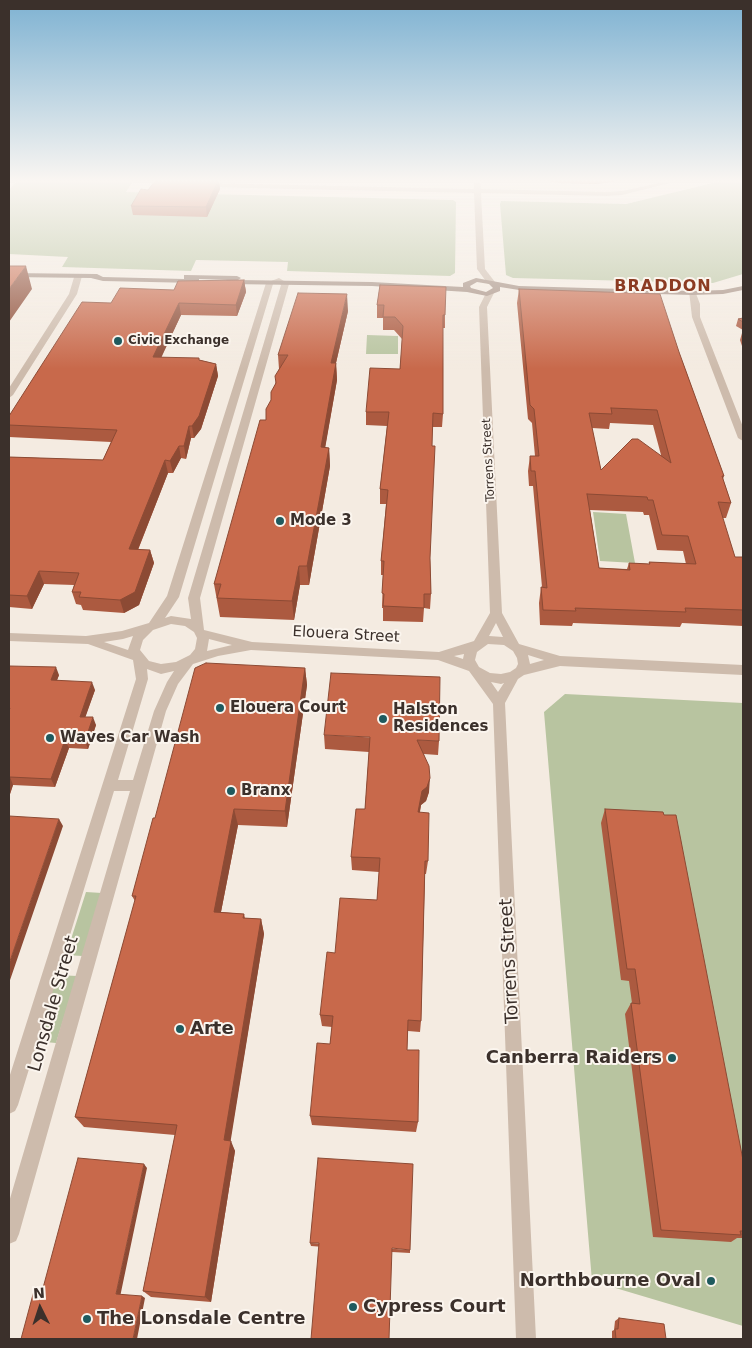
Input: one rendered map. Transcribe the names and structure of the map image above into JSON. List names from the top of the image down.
{
  "streets": {
    "street": ["Torrens Street", "Elouera Street", "Lonsdale Street"]
  },
  "crossings": [
    ["Torrens Street", "Elouera Street"],
    ["Elouera Street", "Lonsdale Street"]
  ],
  "districts": ["BRADDON"],
  "places": [
    "Civic Exchange",
    "Mode 3",
    "Elouera Court",
    "Halston Residences",
    "Waves Car Wash",
    "Branx",
    "Arte",
    "Canberra Raiders",
    "Northbourne Oval",
    "Cypress Court",
    "The Lonsdale Centre"
  ],
  "north": "top"
}
